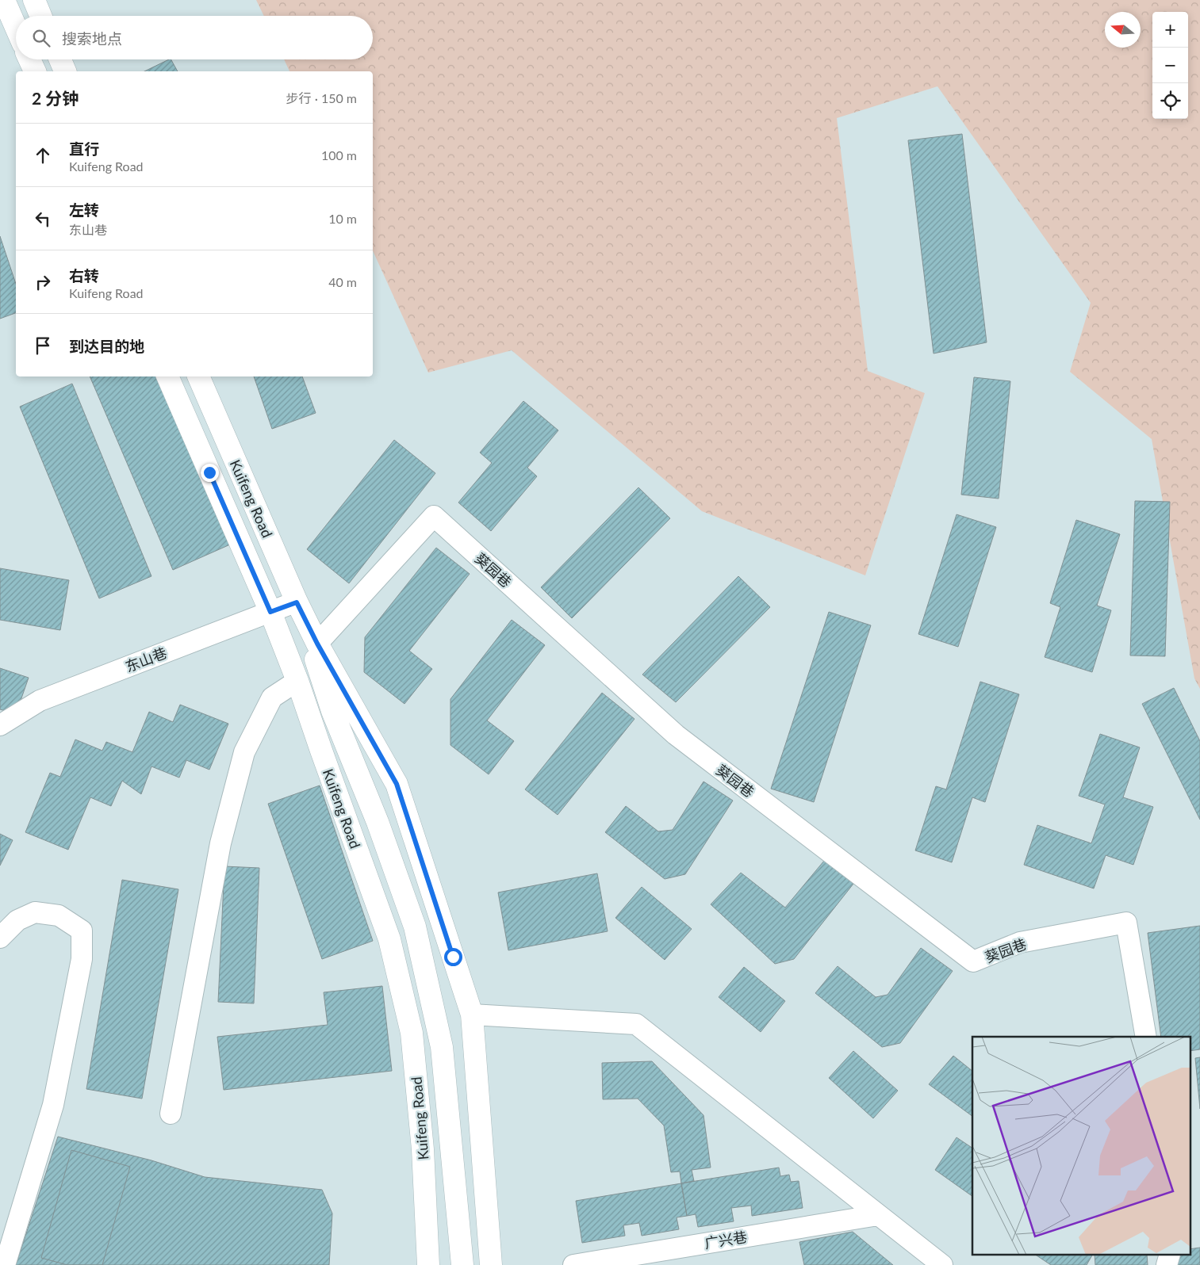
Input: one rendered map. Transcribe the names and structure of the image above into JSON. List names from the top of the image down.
{
  "streets": {
    "main road": ["Kuifeng Road"],
    "street": ["葵园巷", "东山巷", "广兴巷"]
  },
  "crossings": [
    ["Kuifeng Road", "葵园巷"],
    ["Kuifeng Road", "东山巷"]
  ],
  "north": "left",
  "page": {
    "map_buttons": ["+", "−"],
    "search": "搜索地点",
    "heading": ["2 分钟", "步行 · 150 m"],
    "list": [
      ["直行", "Kuifeng Road", "100 m"],
      ["左转", "东山巷", "10 m"],
      ["右转", "Kuifeng Road", "40 m"],
      "到达目的地"
    ]
  }
}
